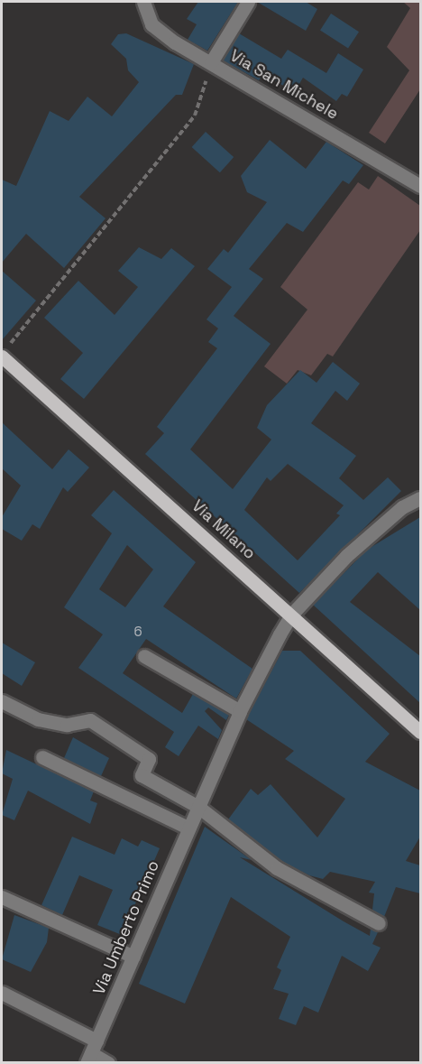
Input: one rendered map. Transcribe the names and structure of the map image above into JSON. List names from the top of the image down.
{
  "streets": {
    "main road": ["Via Milano"],
    "street": ["Via San Michele", "Via Umberto Primo"]
  },
  "crossings": [
    ["Via Milano", "Via Umberto Primo"]
  ],
  "house_numbers": ["6"]
}
